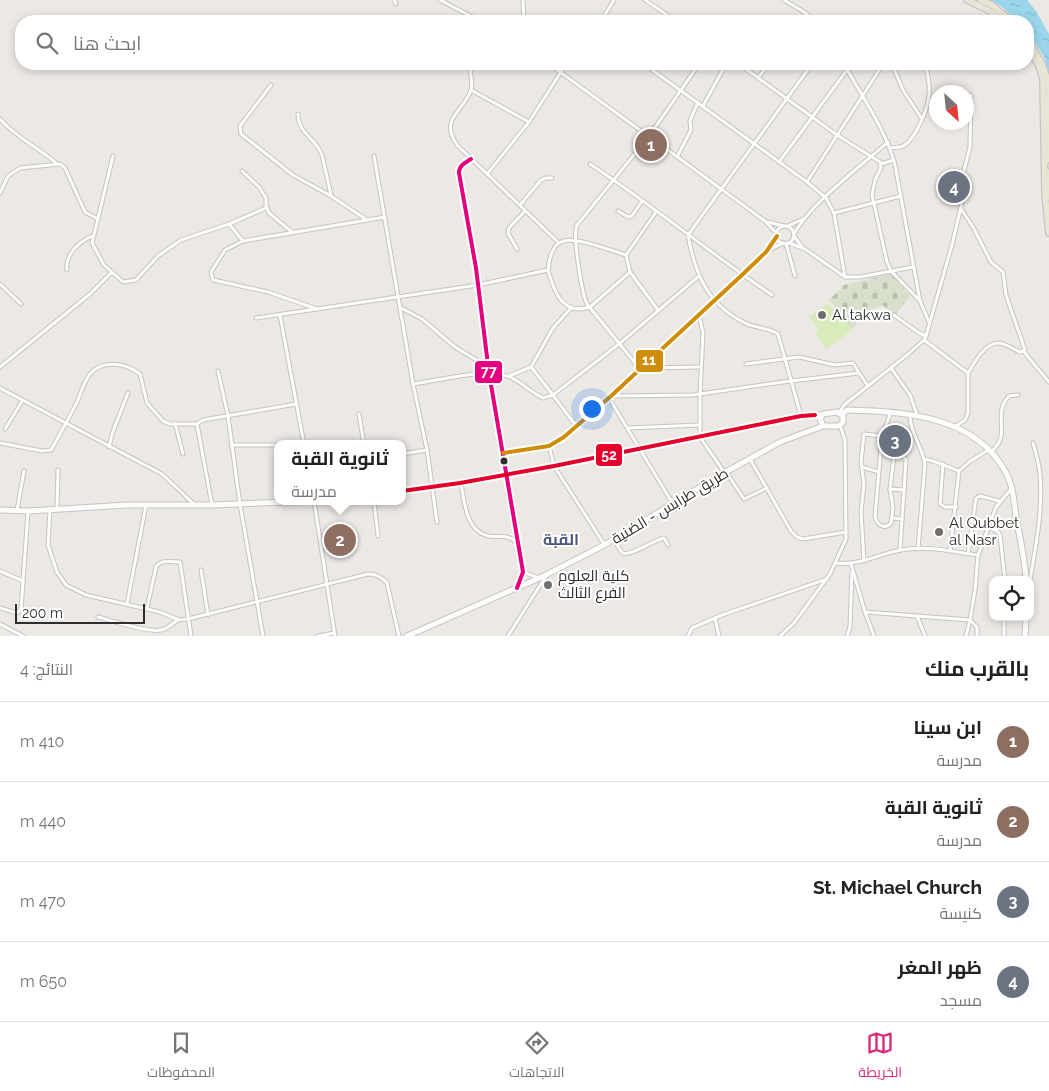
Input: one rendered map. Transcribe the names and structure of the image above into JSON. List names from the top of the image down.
{
  "streets": {
    "main road": ["طريق طرابس - الضنية"]
  },
  "districts": ["القبة"],
  "places": ["Al takwa", "Al Qubbet al Nasr", "كلية العلوم الفرع الثالث"],
  "lines": ["transit line 77", "transit line 11", "transit line 52"],
  "scale_bar": "200 m",
  "north": "bottom right",
  "page": {
    "search": "ابحث هنا",
    "pins": [
      "1",
      "4",
      "3",
      "2"
    ],
    "popup": ["ثانوية القبة", "مدرسة"],
    "scale": "200 m",
    "heading": ["بالقرب منك", "النتائج: 4"],
    "list": [
      {
        "mark": "1",
        "name": "ابن سينا",
        "note": "مدرسة",
        "value": "410 m"
      },
      {
        "mark": "2",
        "name": "ثانوية القبة",
        "note": "مدرسة",
        "value": "440 m"
      },
      {
        "mark": "3",
        "name": "St. Michael Church",
        "note": "كنيسة",
        "value": "470 m"
      },
      {
        "mark": "4",
        "name": "ظهر المغر",
        "note": "مسجد",
        "value": "650 m"
      }
    ],
    "nav": ["الخريطة", "الاتجاهات", "المحفوظات"]
  }
}
